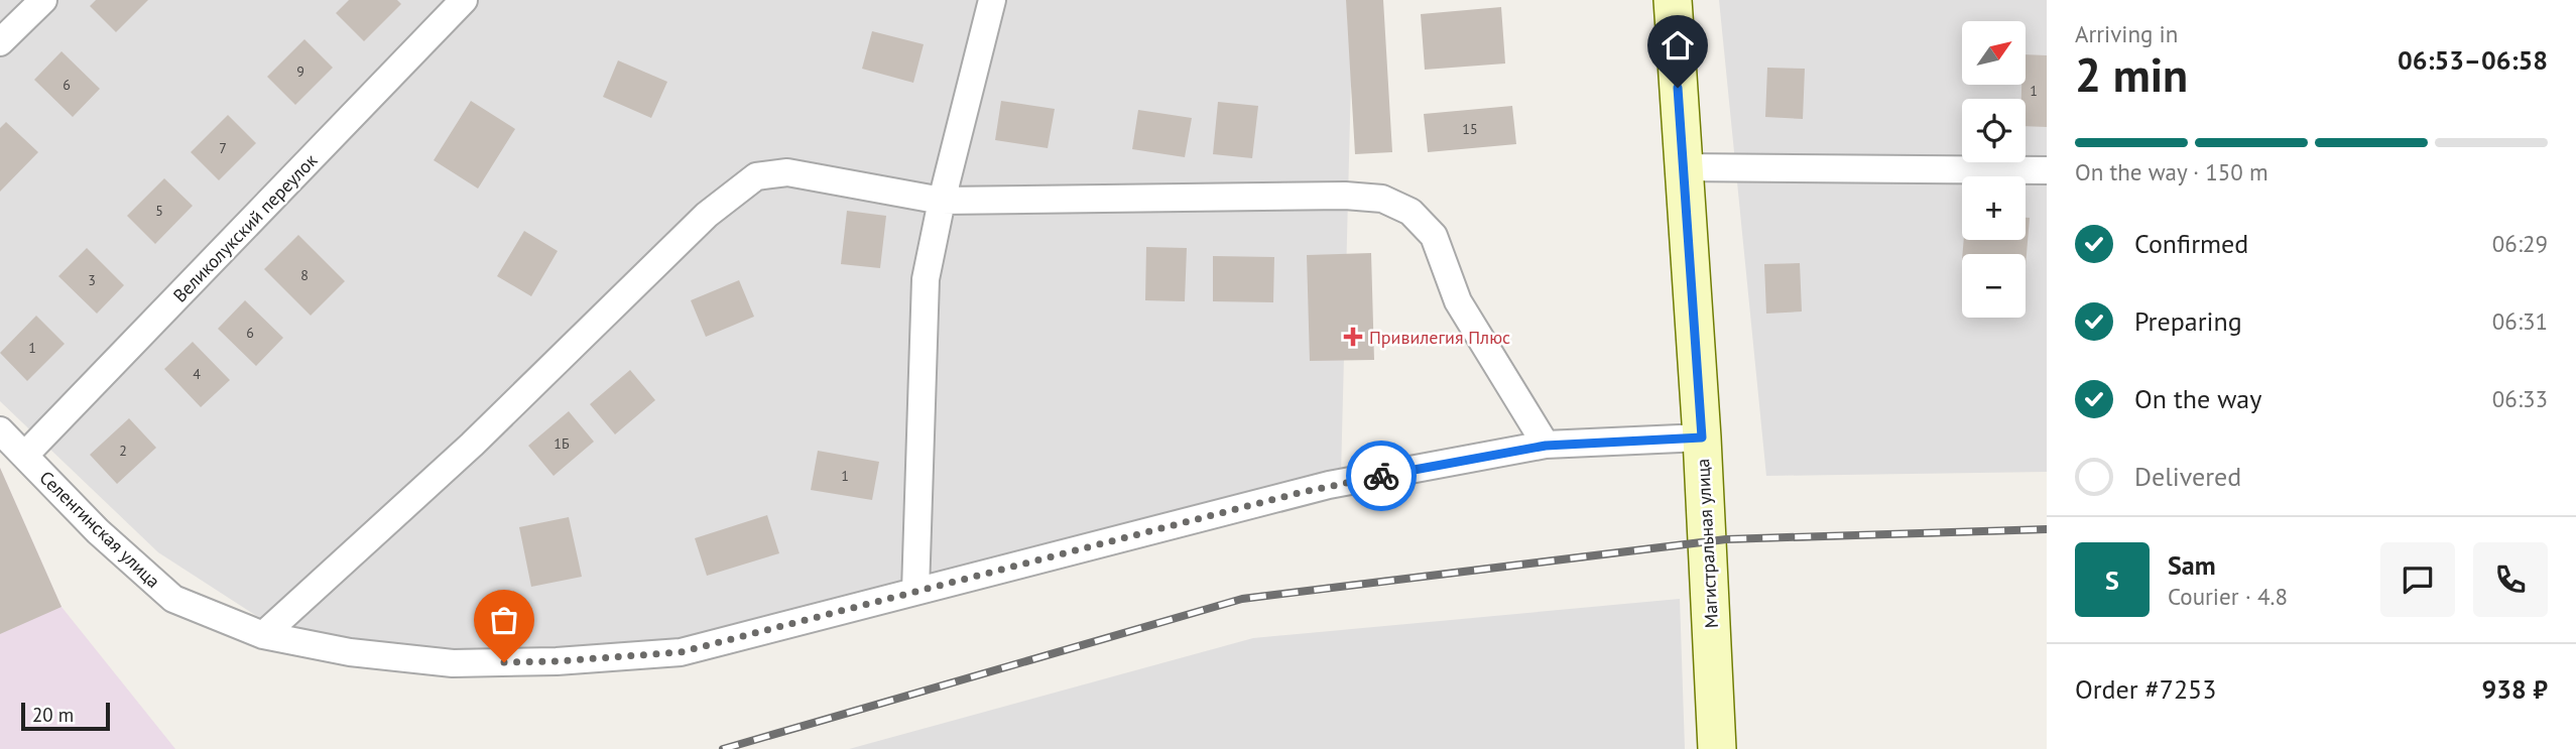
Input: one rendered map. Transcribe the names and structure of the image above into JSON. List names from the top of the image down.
{
  "streets": {
    "main road": ["Магистральная улица"],
    "street": ["Великолукский переулок", "Селенгинская улица"]
  },
  "crossings": [
    ["Великолукский переулок", "Селенгинская улица"],
    ["Селенгинская улица", "Магистральная улица"]
  ],
  "places": {
    "health": ["Привилегия Плюс"]
  },
  "house_numbers": [
    "9",
    "6",
    "1",
    "15",
    "7",
    "5",
    "8",
    "3",
    "6",
    "1",
    "4",
    "1Б",
    "2",
    "1"
  ],
  "scale_bar": "20 m",
  "north": "top right",
  "page": {
    "heading": ["2 min", "Arriving in", "06:53–06:58"],
    "panel": [
      "Sam",
      "Courier · 4.8",
      "Order #7253",
      "938 ₽"
    ],
    "map_buttons": ["+", "−"],
    "bar": "On the way · 150 m",
    "list": [
      ["Confirmed", "06:29"],
      ["Preparing", "06:31"],
      ["On the way", "06:33"],
      "Delivered"
    ],
    "round": "S",
    "scale": "20 m"
  }
}
